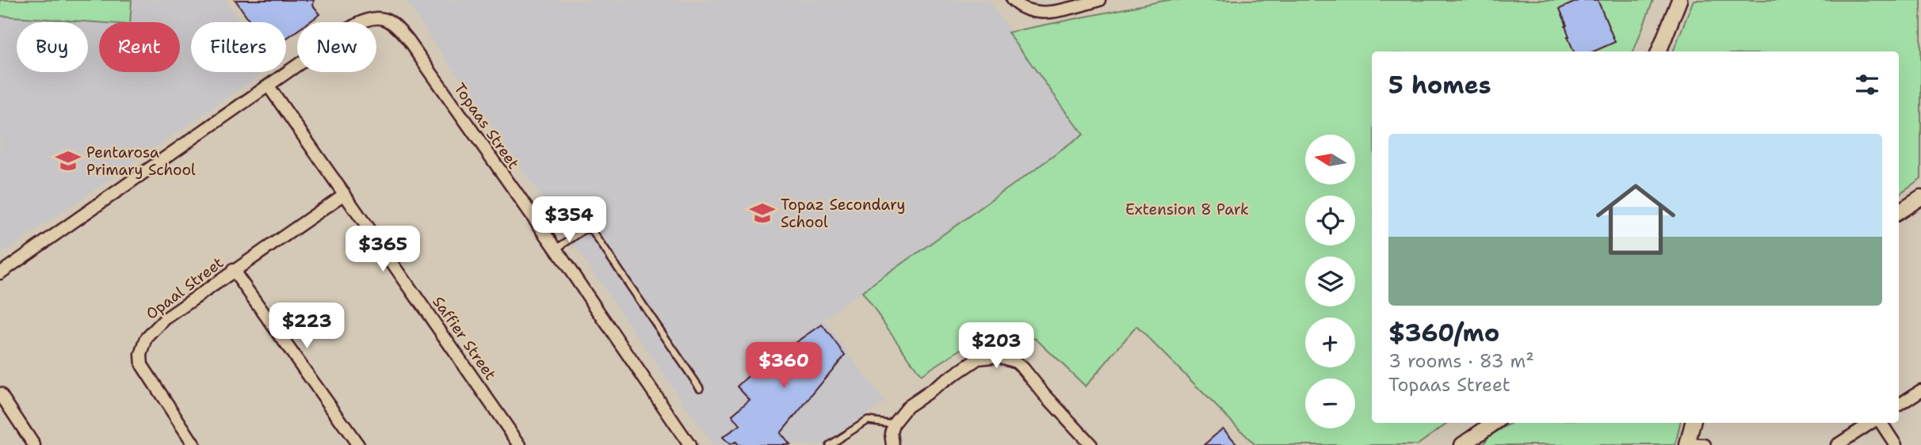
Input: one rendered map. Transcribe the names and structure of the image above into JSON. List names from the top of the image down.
{
  "streets": {
    "street": ["Topaas Street", "Opaal Street", "Saffier Street"]
  },
  "crossings": [
    ["Topaas Street", "Saffier Street"],
    ["Opaal Street", "Saffier Street"]
  ],
  "parks": ["Extension 8 Park"],
  "places": {
    "school or university": ["Pentarosa Primary School", "Topaz Secondary School"]
  },
  "north": "left",
  "page": {
    "chip": [
      "Buy",
      "Rent",
      "Filters",
      "New"
    ],
    "heading": "5 homes",
    "list": [
      {
        "name": "$360/mo",
        "note": "3 rooms · 83 m² · Topaas Street"
      }
    ],
    "map_buttons": ["+", "−"],
    "price": [
      "$354",
      "$365",
      "$223",
      "$203",
      "$360"
    ]
  }
}
